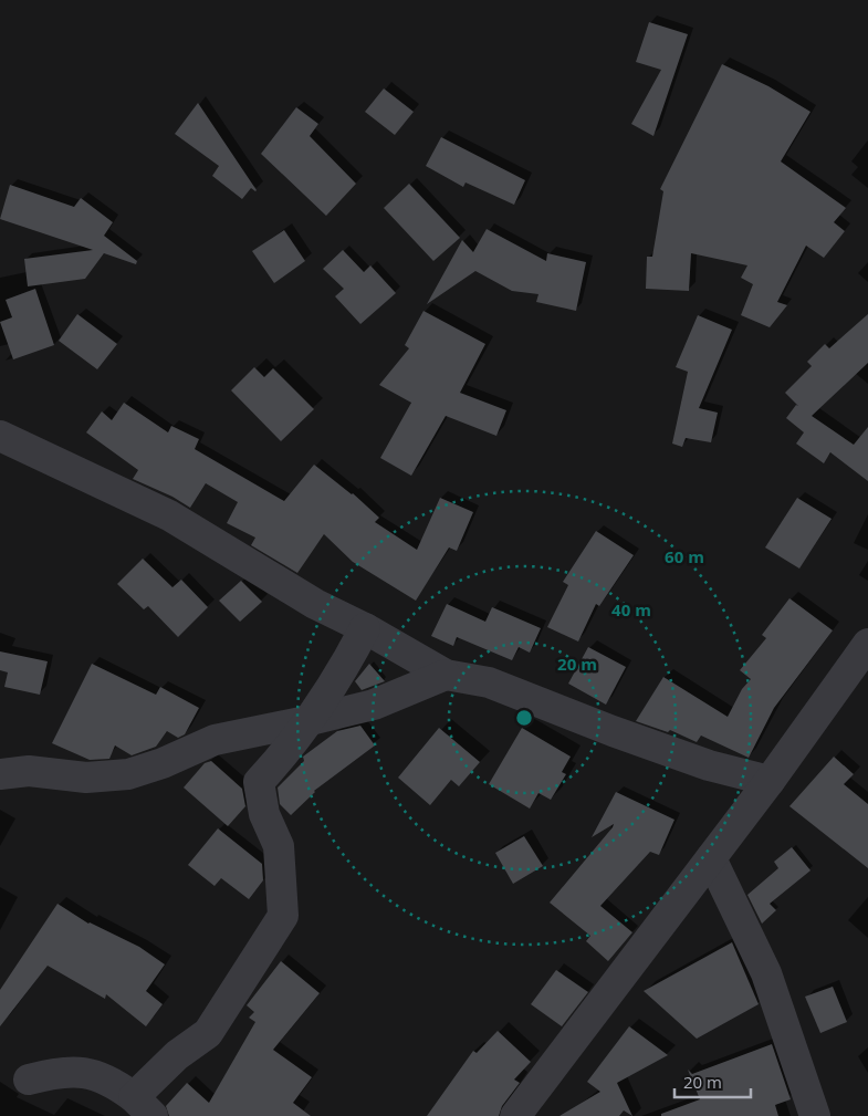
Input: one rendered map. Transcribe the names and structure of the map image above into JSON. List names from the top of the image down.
{
  "scale_bar": "20 m",
  "rings": ["60 m", "40 m", "20 m"]
}
